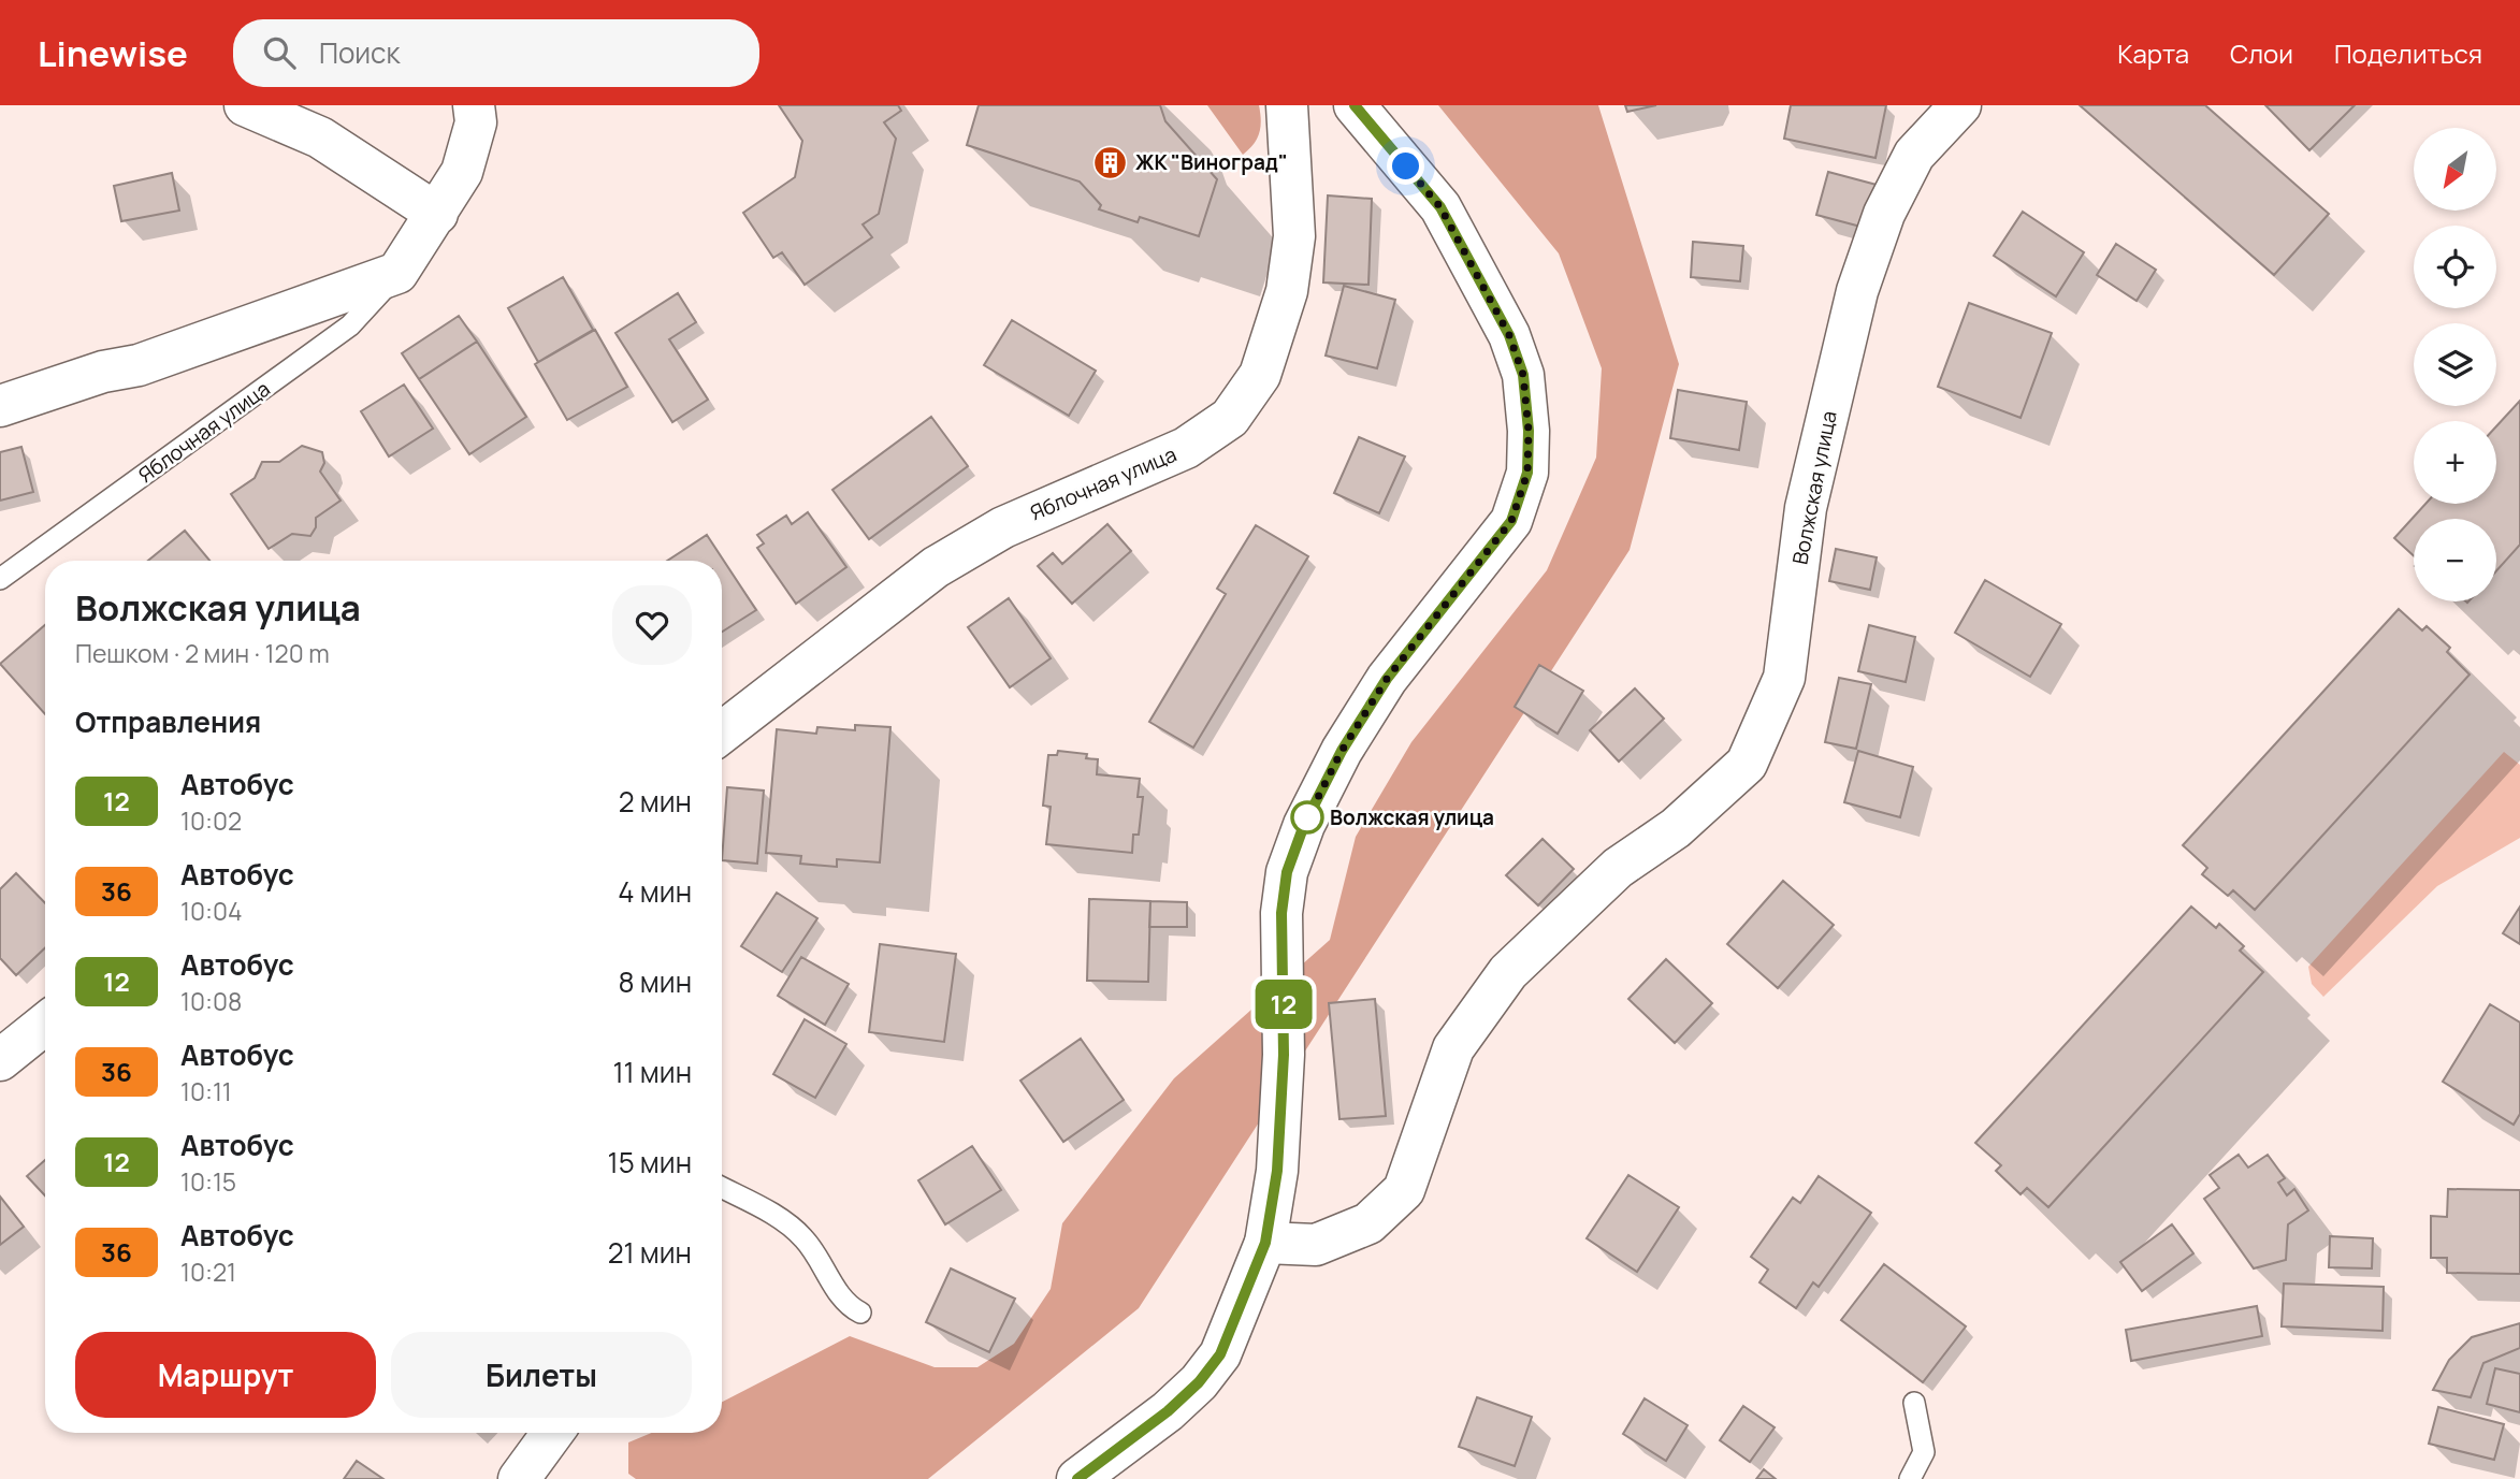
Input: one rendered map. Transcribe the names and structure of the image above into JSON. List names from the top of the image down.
{
  "streets": {
    "street": ["Яблочная улица", "Волжская улица"]
  },
  "places": {
    "building": ["ЖК \"Виноград\""],
    "other": ["Волжская улица"]
  },
  "lines": ["bus line 12"],
  "north": "bottom left",
  "page": {
    "header": "Linewise",
    "search": "Поиск",
    "nav": ["Карта", "Слои", "Поделиться"],
    "on_map": "12",
    "map_buttons": ["+", "−"],
    "heading": [
      ["Волжская улица", "Пешком · 2 мин · 120 m"],
      "Отправления"
    ],
    "list": [
      {
        "mark": "12",
        "name": "Автобус",
        "note": "10:02",
        "value": "2 мин"
      },
      {
        "mark": "36",
        "name": "Автобус",
        "note": "10:04",
        "value": "4 мин"
      },
      {
        "mark": "12",
        "name": "Автобус",
        "note": "10:08",
        "value": "8 мин"
      },
      {
        "mark": "36",
        "name": "Автобус",
        "note": "10:11",
        "value": "11 мин"
      },
      {
        "mark": "12",
        "name": "Автобус",
        "note": "10:15",
        "value": "15 мин"
      },
      {
        "mark": "36",
        "name": "Автобус",
        "note": "10:21",
        "value": "21 мин"
      }
    ],
    "buttons": ["Маршрут", "Билеты"]
  }
}
